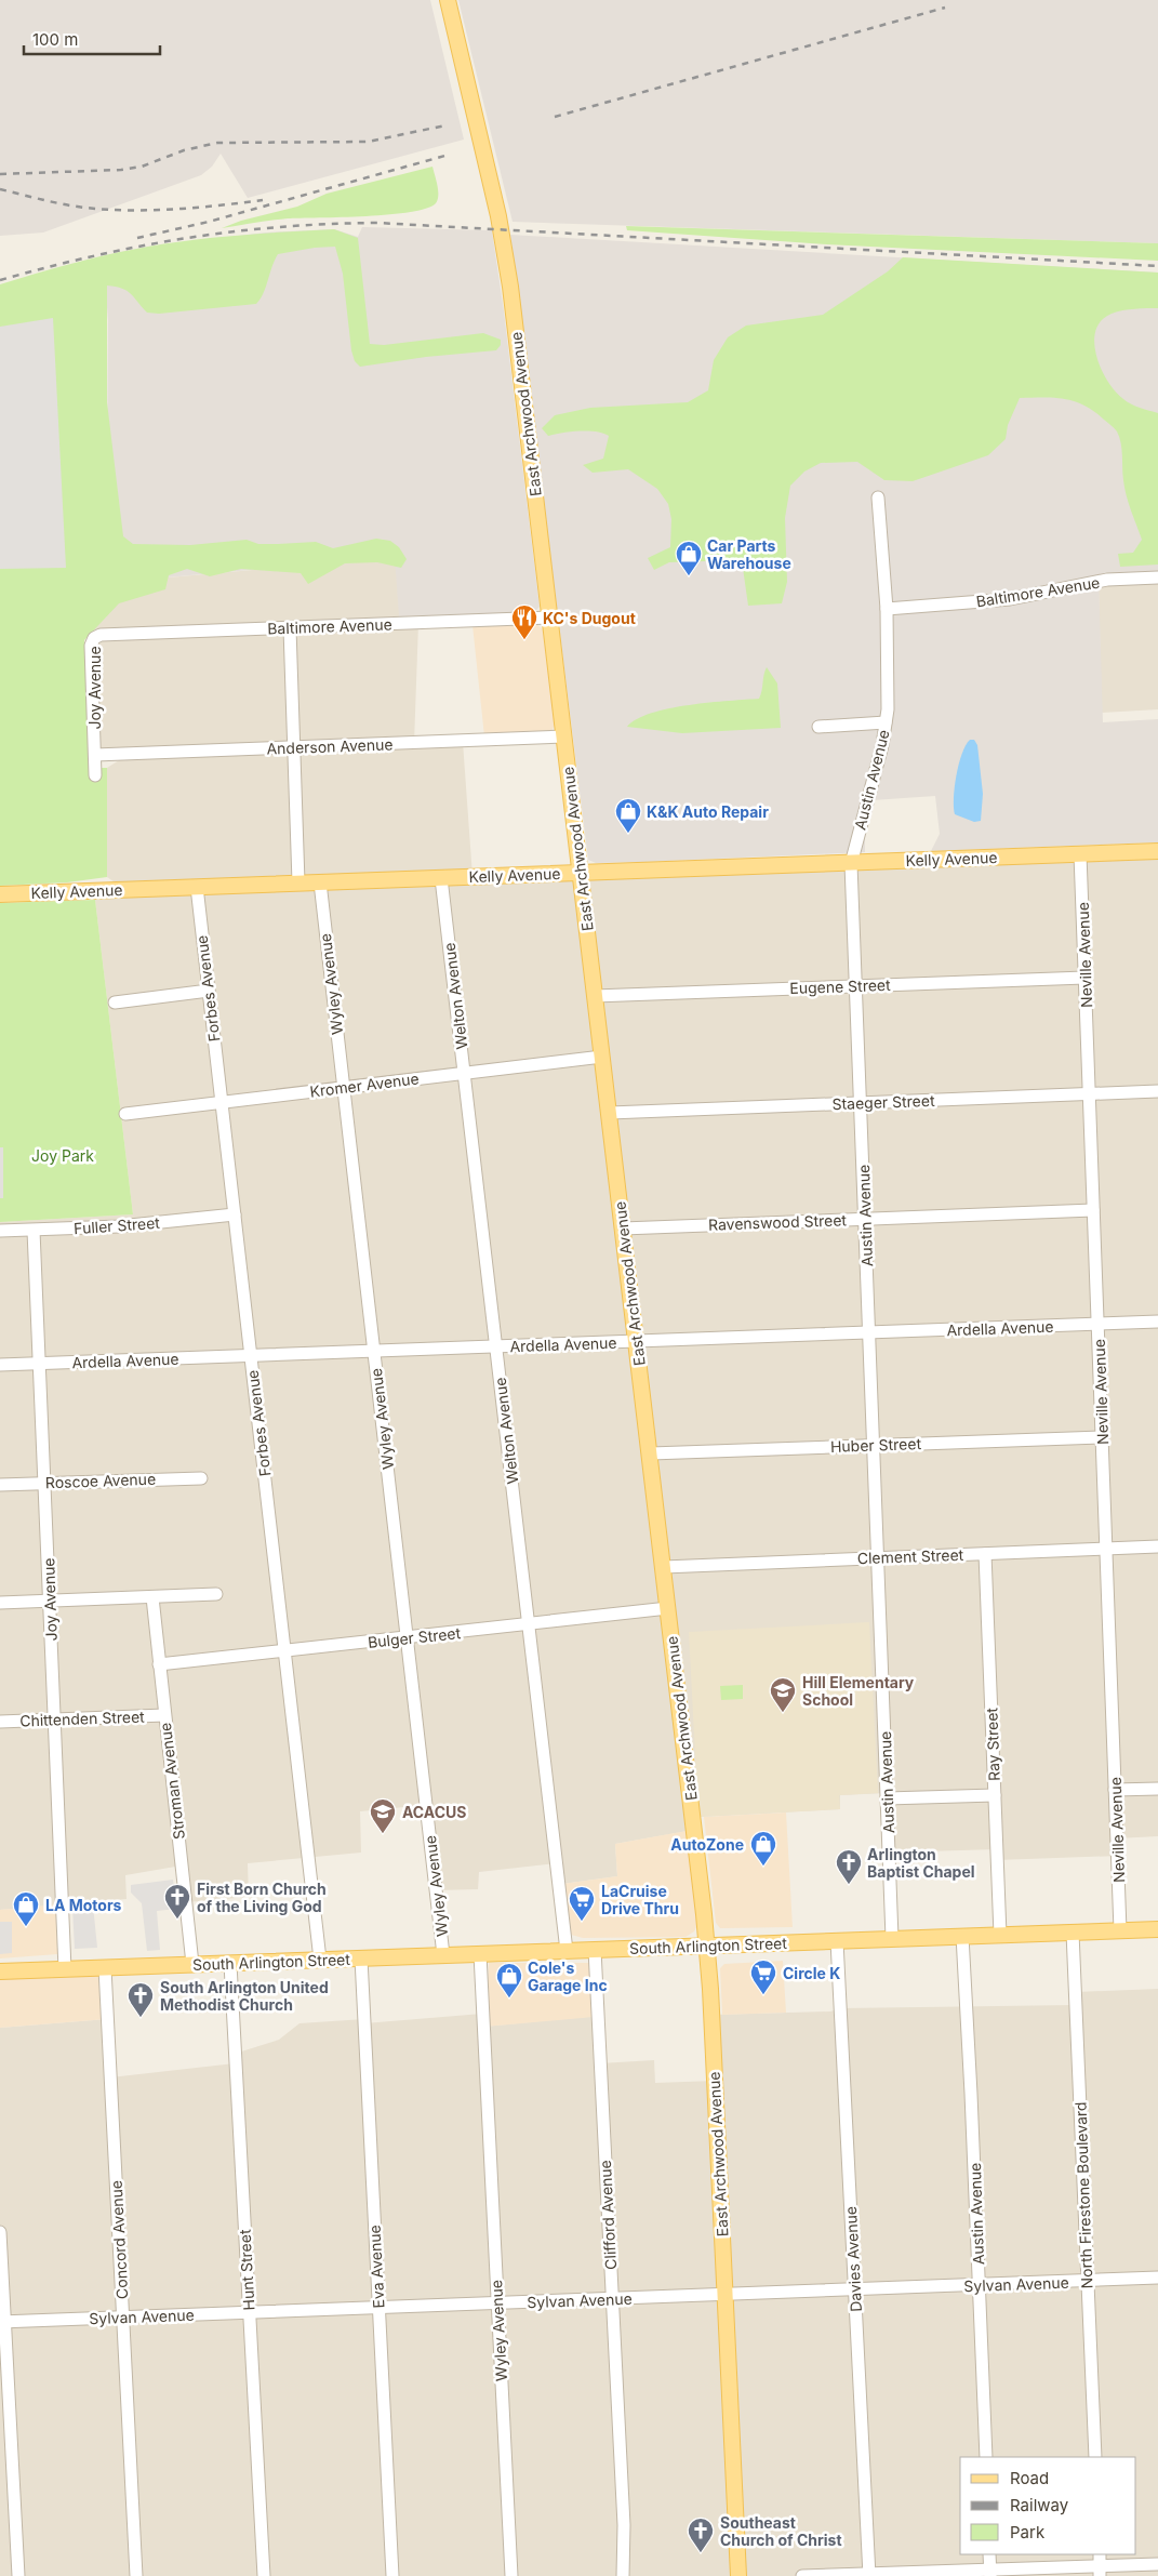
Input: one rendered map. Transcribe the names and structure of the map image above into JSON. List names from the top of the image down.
{
  "streets": {
    "main road": ["East Archwood Avenue", "Kelly Avenue", "South Arlington Street"],
    "street": [
      "Baltimore Avenue",
      "Joy Avenue",
      "Anderson Avenue",
      "Austin Avenue",
      "Neville Avenue",
      "Wyley Avenue",
      "Eugene Street",
      "Forbes Avenue",
      "Welton Avenue",
      "Kromer Avenue",
      "Staeger Street",
      "Ravenswood Street",
      "Fuller Street",
      "Ardella Avenue",
      "Huber Street",
      "Roscoe Avenue",
      "Clement Street",
      "Bulger Street",
      "Chittenden Street",
      "Ray Street",
      "Stroman Avenue",
      "North Firestone Boulevard",
      "Clifford Avenue",
      "Concord Avenue",
      "Davies Avenue",
      "Eva Avenue",
      "Hunt Street",
      "Sylvan Avenue"
    ]
  },
  "crossings": [
    ["East Archwood Avenue", "Baltimore Avenue"],
    ["East Archwood Avenue", "Anderson Avenue"],
    ["East Archwood Avenue", "Kelly Avenue"],
    ["East Archwood Avenue", "Eugene Street"],
    ["East Archwood Avenue", "Kromer Avenue"],
    ["East Archwood Avenue", "Staeger Street"],
    ["East Archwood Avenue", "Ravenswood Street"],
    ["East Archwood Avenue", "Ardella Avenue"],
    ["East Archwood Avenue", "Huber Street"],
    ["East Archwood Avenue", "Clement Street"],
    ["East Archwood Avenue", "Bulger Street"],
    ["East Archwood Avenue", "South Arlington Street"],
    ["East Archwood Avenue", "Sylvan Avenue"],
    ["Baltimore Avenue", "Joy Avenue"],
    ["Baltimore Avenue", "Austin Avenue"],
    ["Joy Avenue", "Anderson Avenue"],
    ["Joy Avenue", "Fuller Street"],
    ["Joy Avenue", "Ardella Avenue"],
    ["Joy Avenue", "Roscoe Avenue"],
    ["Joy Avenue", "Chittenden Street"],
    ["Joy Avenue", "South Arlington Street"],
    ["Austin Avenue", "Kelly Avenue"],
    ["Austin Avenue", "Eugene Street"],
    ["Austin Avenue", "Staeger Street"],
    ["Austin Avenue", "Ravenswood Street"],
    ["Austin Avenue", "Ardella Avenue"],
    ["Austin Avenue", "Huber Street"],
    ["Austin Avenue", "Clement Street"],
    ["Austin Avenue", "South Arlington Street"],
    ["Austin Avenue", "Sylvan Avenue"],
    ["Kelly Avenue", "Neville Avenue"],
    ["Kelly Avenue", "Wyley Avenue"],
    ["Kelly Avenue", "Forbes Avenue"],
    ["Kelly Avenue", "Welton Avenue"],
    ["Neville Avenue", "Eugene Street"],
    ["Neville Avenue", "Staeger Street"],
    ["Neville Avenue", "Ravenswood Street"],
    ["Neville Avenue", "Ardella Avenue"],
    ["Neville Avenue", "Huber Street"],
    ["Neville Avenue", "Clement Street"],
    ["Neville Avenue", "South Arlington Street"],
    ["Wyley Avenue", "Kromer Avenue"],
    ["Wyley Avenue", "Ardella Avenue"],
    ["Wyley Avenue", "Bulger Street"],
    ["Wyley Avenue", "South Arlington Street"],
    ["Wyley Avenue", "Sylvan Avenue"],
    ["Forbes Avenue", "Kromer Avenue"],
    ["Forbes Avenue", "Fuller Street"],
    ["Forbes Avenue", "Ardella Avenue"],
    ["Forbes Avenue", "Bulger Street"],
    ["Forbes Avenue", "South Arlington Street"],
    ["Welton Avenue", "Kromer Avenue"],
    ["Welton Avenue", "Ardella Avenue"],
    ["Welton Avenue", "Bulger Street"],
    ["Welton Avenue", "South Arlington Street"],
    ["Clement Street", "Ray Street"],
    ["Bulger Street", "Stroman Avenue"],
    ["Chittenden Street", "Stroman Avenue"],
    ["Ray Street", "South Arlington Street"],
    ["Stroman Avenue", "South Arlington Street"],
    ["South Arlington Street", "North Firestone Boulevard"],
    ["South Arlington Street", "Clifford Avenue"],
    ["South Arlington Street", "Concord Avenue"],
    ["South Arlington Street", "Davies Avenue"],
    ["South Arlington Street", "Eva Avenue"],
    ["South Arlington Street", "Hunt Street"],
    ["North Firestone Boulevard", "Sylvan Avenue"],
    ["Clifford Avenue", "Sylvan Avenue"],
    ["Concord Avenue", "Sylvan Avenue"],
    ["Davies Avenue", "Sylvan Avenue"],
    ["Eva Avenue", "Sylvan Avenue"],
    ["Hunt Street", "Sylvan Avenue"]
  ],
  "parks": ["Joy Park"],
  "places": {
    "shop": [
      "Car Parts Warehouse",
      "K&K Auto Repair",
      "AutoZone",
      "LA Motors",
      "Cole's Garage Inc"
    ],
    "restaurant": ["KC's Dugout"],
    "school or university": ["Hill Elementary School", "ACACUS"],
    "church": [
      "Arlington Baptist Chapel",
      "First Born Church of the Living God",
      "South Arlington United Methodist Church",
      "Southeast Church of Christ"
    ],
    "supermarket": ["LaCruise Drive Thru", "Circle K"]
  },
  "legend": ["Road", "Railway", "Park"],
  "scale_bar": "100 m"
}
